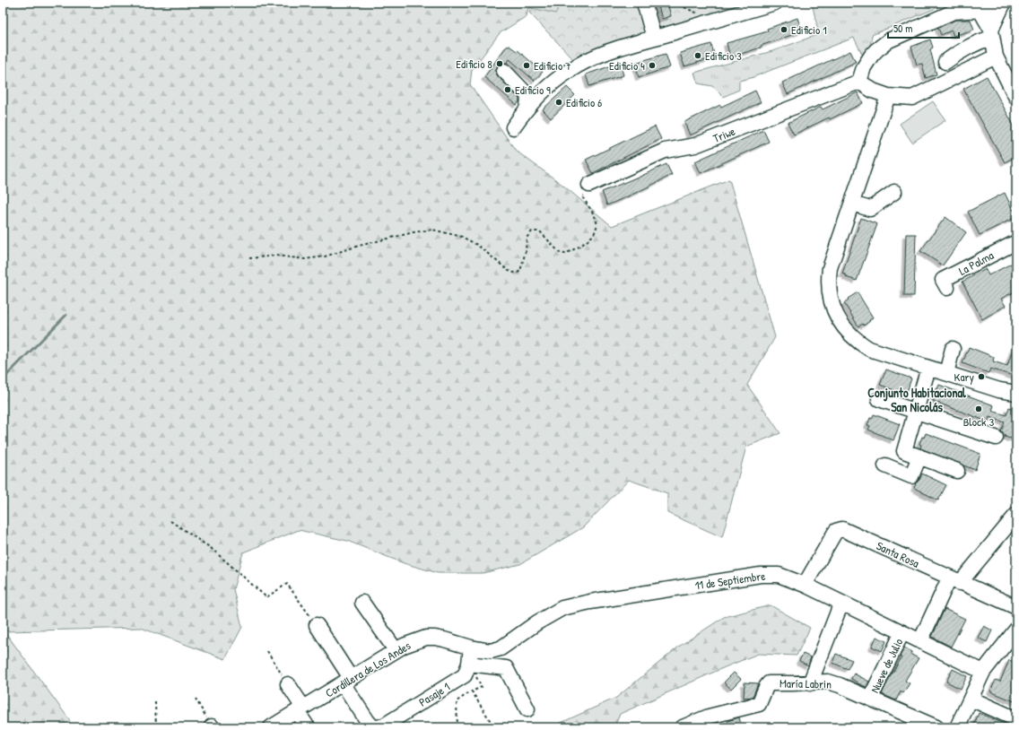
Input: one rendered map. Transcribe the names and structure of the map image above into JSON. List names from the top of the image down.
{
  "streets": {
    "street": [
      "Triwe",
      "La Palma",
      "Santa Rosa",
      "11 de Septiembre",
      "Nueve de Julio",
      "Cordillera de Los Andes",
      "María Labrin",
      "Pasaje 1"
    ]
  },
  "crossings": [
    ["Santa Rosa", "11 de Septiembre"],
    ["Santa Rosa", "Nueve de Julio"],
    ["11 de Septiembre", "Nueve de Julio"],
    ["11 de Septiembre", "Cordillera de Los Andes"],
    ["11 de Septiembre", "Pasaje 1"],
    ["Nueve de Julio", "María Labrin"],
    ["Cordillera de Los Andes", "Pasaje 1"]
  ],
  "districts": ["Conjunto Habitacional San Nicolás"],
  "places": [
    "Edificio 1",
    "Edificio 3",
    "Edificio 8",
    "Edificio 7",
    "Edificio 4",
    "Edificio 9",
    "Edificio 6",
    "Kary",
    "Block 3"
  ],
  "scale_bar": "50 m"
}
